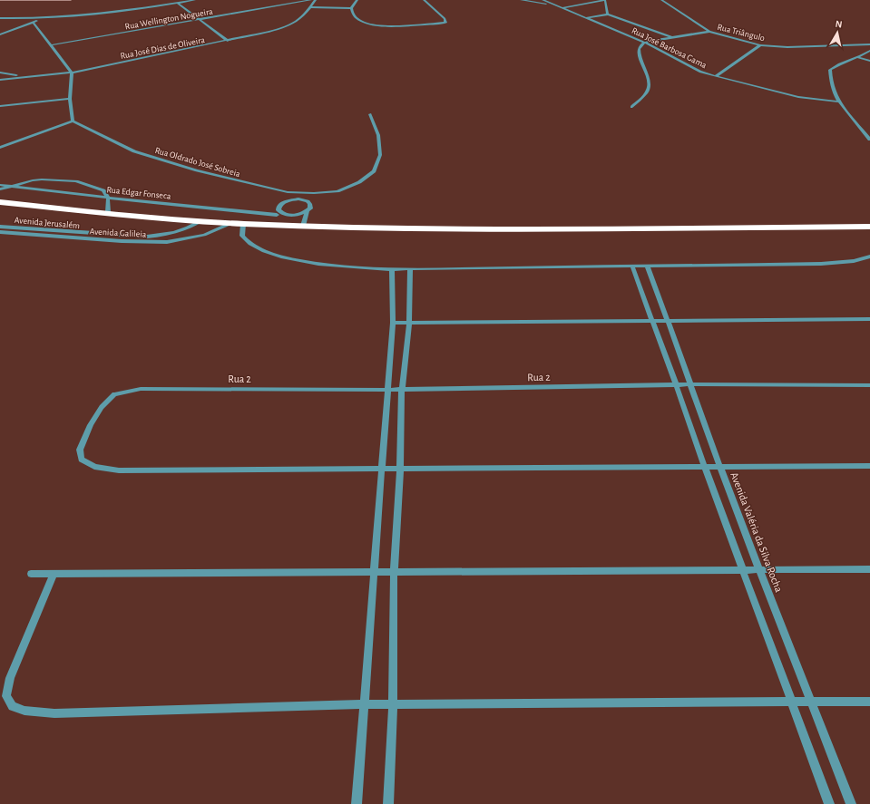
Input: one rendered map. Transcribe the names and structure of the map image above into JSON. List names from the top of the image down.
{
  "streets": {
    "street": [
      "Rua Wellington Nogueira",
      "Rua Triângulo",
      "Rua José Dias de Oliveira",
      "Rua José Barbosa Gama",
      "Rua Oldrado José Sobreia",
      "Rua Edgar Fonseca",
      "Avenida Jerusalém",
      "Avenida Galileia",
      "Rua 2",
      "Avenida Valéria da Silva Rocha"
    ]
  },
  "crossings": [
    ["Rua 2", "Avenida Valéria da Silva Rocha"]
  ],
  "north": "top"
}
